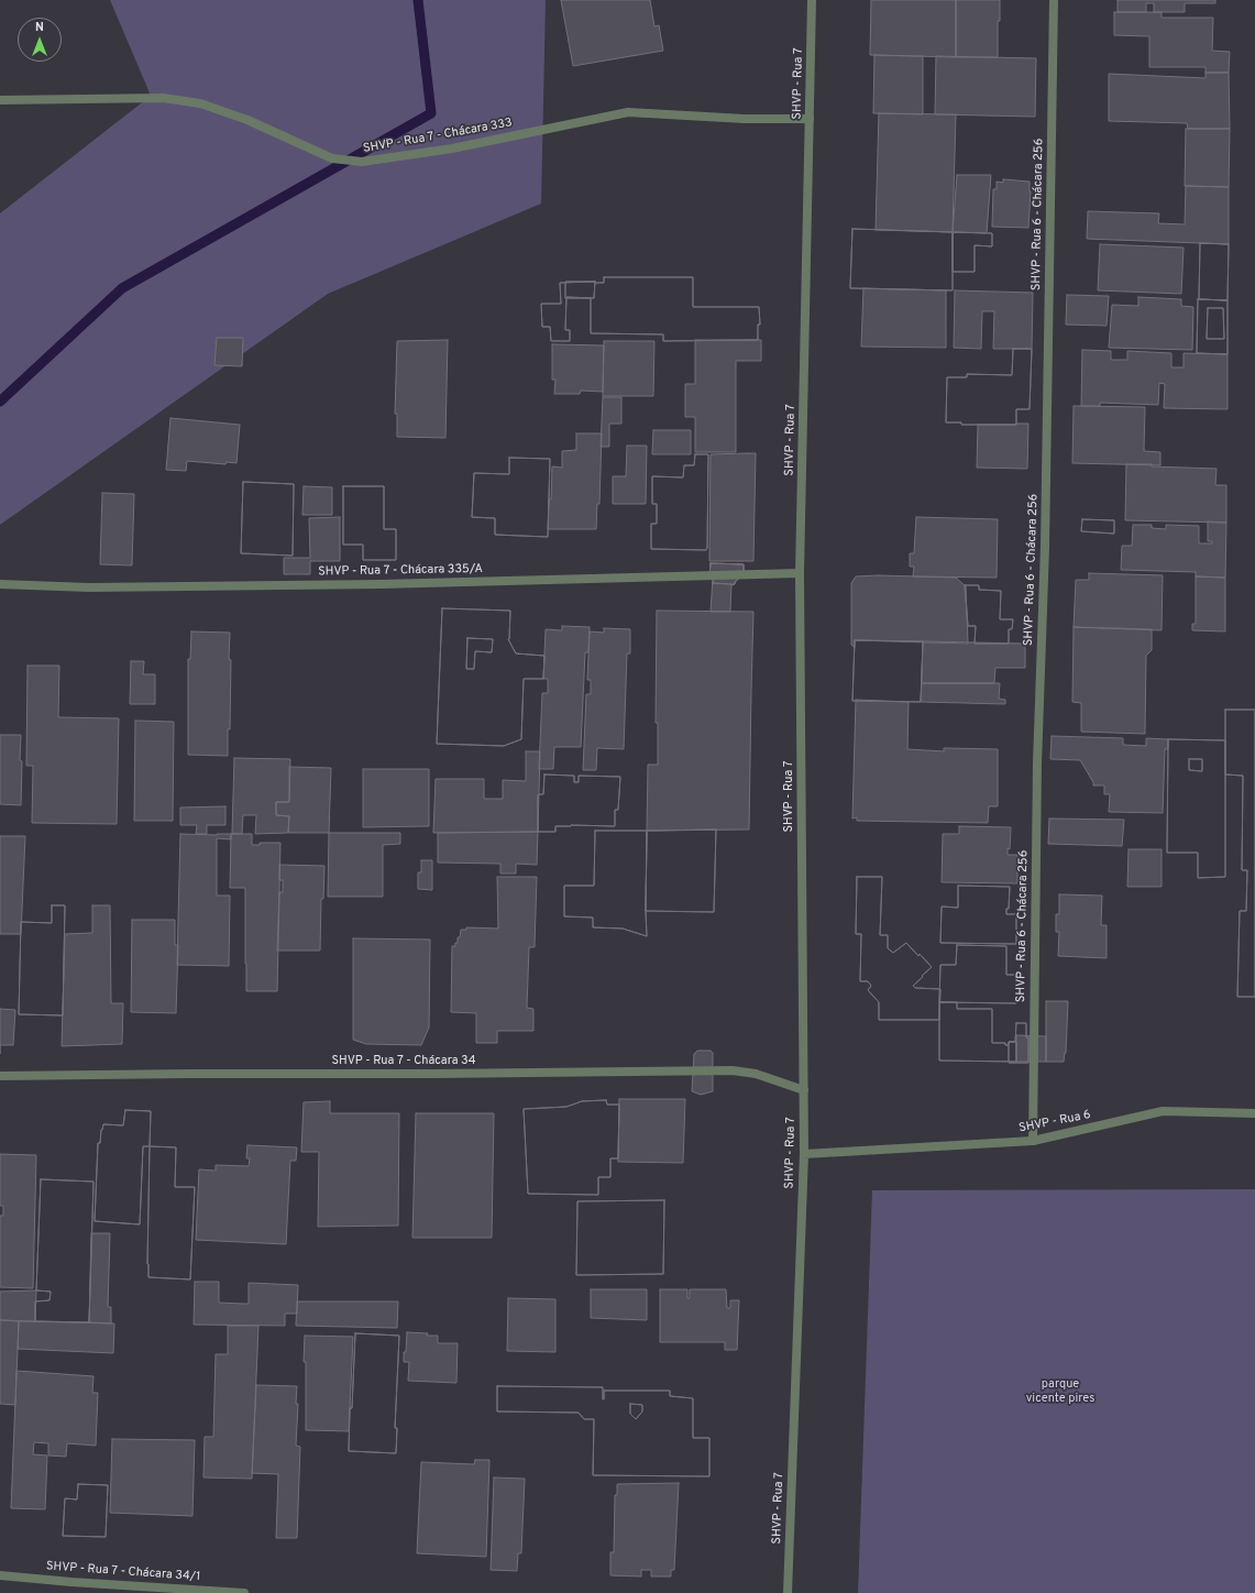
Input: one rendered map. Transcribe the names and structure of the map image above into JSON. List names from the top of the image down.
{
  "streets": {
    "street": [
      "SHVP - Rua 7",
      "SHVP - Rua 7 - Chácara 333",
      "SHVP - Rua 6 - Chácara 256",
      "SHVP - Rua 7 - Chácara 335/A",
      "SHVP - Rua 7 - Chácara 34",
      "SHVP - Rua 6",
      "SHVP - Rua 7 - Chácara 34/1"
    ]
  },
  "crossings": [
    ["SHVP - Rua 7", "SHVP - Rua 7 - Chácara 333"],
    ["SHVP - Rua 7", "SHVP - Rua 7 - Chácara 335/A"],
    ["SHVP - Rua 7", "SHVP - Rua 7 - Chácara 34"],
    ["SHVP - Rua 7", "SHVP - Rua 6"],
    ["SHVP - Rua 6 - Chácara 256", "SHVP - Rua 6"]
  ],
  "parks": ["parque vicente pires"],
  "north": "top"
}
